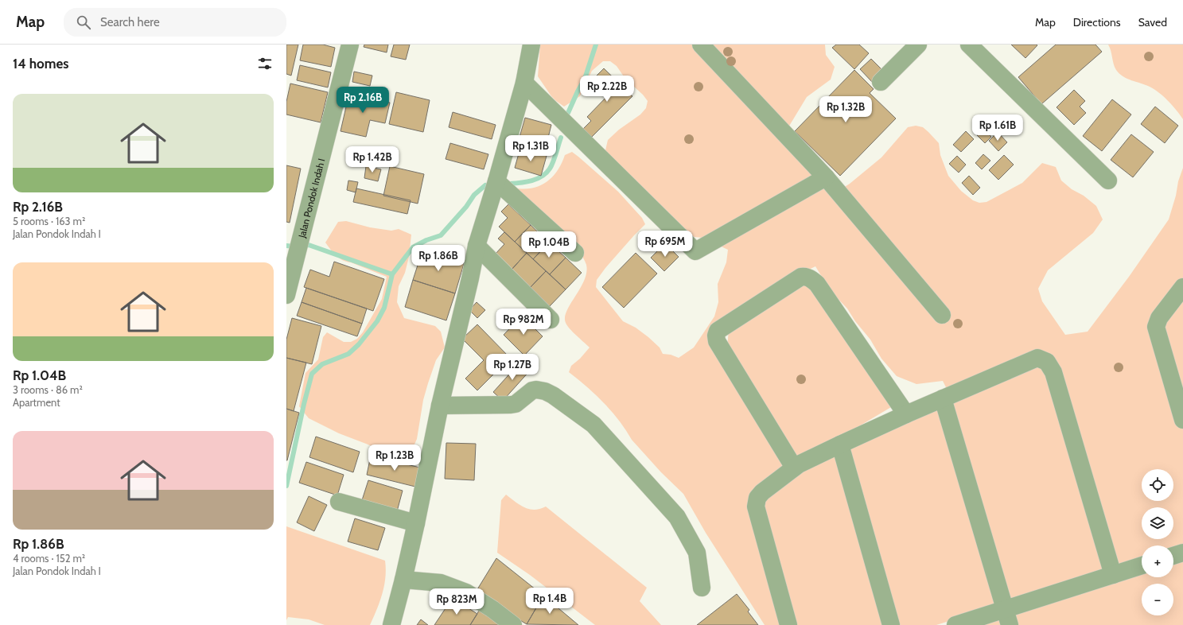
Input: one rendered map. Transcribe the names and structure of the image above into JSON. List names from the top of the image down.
{
  "streets": {
    "street": ["Jalan Pondok Indah I"]
  },
  "page": {
    "header": "Map",
    "search": "Search here",
    "nav": ["Map", "Directions", "Saved"],
    "heading": "14 homes",
    "price": [
      "Rp 2.22B",
      "Rp 2.16B",
      "Rp 1.32B",
      "Rp 1.61B",
      "Rp 1.31B",
      "Rp 1.42B",
      "Rp 695M",
      "Rp 1.04B",
      "Rp 1.86B",
      "Rp 982M",
      "Rp 1.27B",
      "Rp 1.23B",
      "Rp 1.4B",
      "Rp 823M"
    ],
    "list": [
      {
        "name": "Rp 2.16B",
        "note": "5 rooms · 163 m² · Jalan Pondok Indah I"
      },
      {
        "name": "Rp 1.04B",
        "note": "3 rooms · 86 m² · Apartment"
      },
      {
        "name": "Rp 1.86B",
        "note": "4 rooms · 152 m² · Jalan Pondok Indah I"
      }
    ],
    "map_buttons": ["+", "−"]
  }
}
